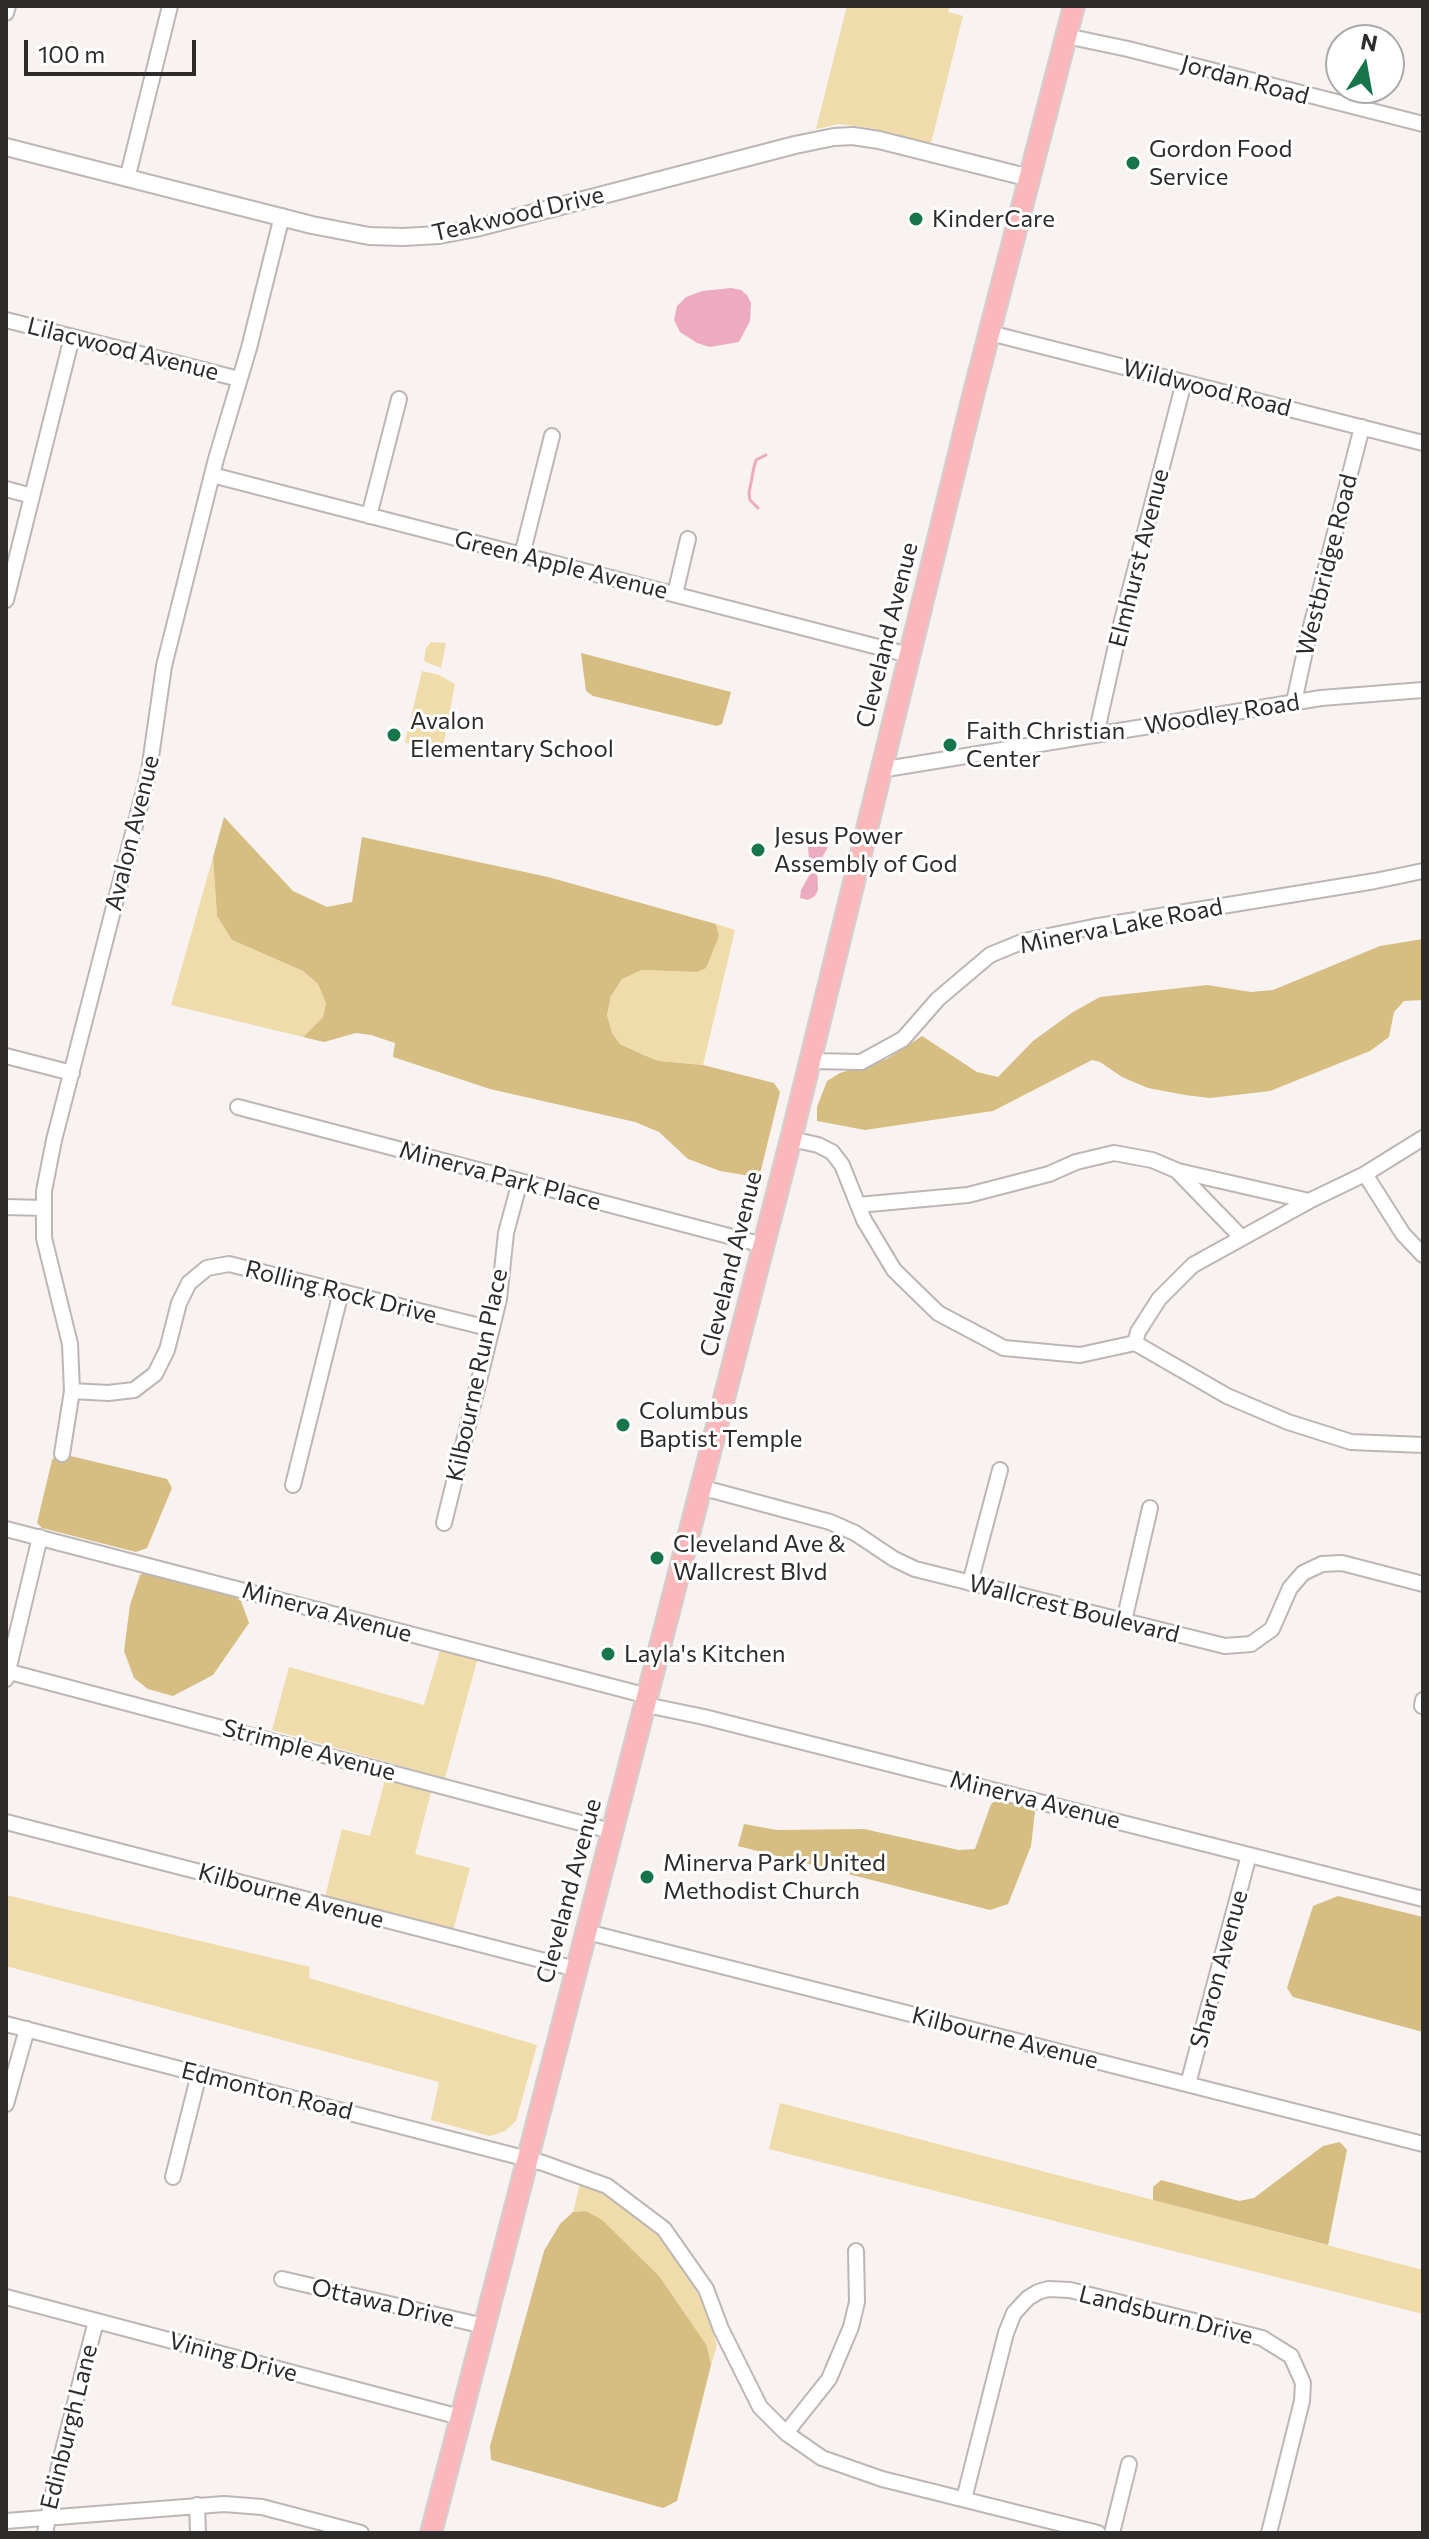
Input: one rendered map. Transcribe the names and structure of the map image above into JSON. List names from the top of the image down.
{
  "streets": {
    "main road": ["Cleveland Avenue"],
    "street": [
      "Jordan Road",
      "Teakwood Drive",
      "Lilacwood Avenue",
      "Wildwood Road",
      "Elmhurst Avenue",
      "Green Apple Avenue",
      "Westbridge Road",
      "Woodley Road",
      "Avalon Avenue",
      "Minerva Lake Road",
      "Minerva Park Place",
      "Rolling Rock Drive",
      "Kilbourne Run Place",
      "Wallcrest Boulevard",
      "Minerva Avenue",
      "Strimple Avenue",
      "Kilbourne Avenue",
      "Sharon Avenue",
      "Edmonton Road",
      "Ottawa Drive",
      "Landsburn Drive",
      "Vining Drive",
      "Edinburgh Lane"
    ]
  },
  "crossings": [
    ["Jordan Road", "Cleveland Avenue"],
    ["Teakwood Drive", "Cleveland Avenue"],
    ["Teakwood Drive", "Avalon Avenue"],
    ["Lilacwood Avenue", "Avalon Avenue"],
    ["Wildwood Road", "Elmhurst Avenue"],
    ["Wildwood Road", "Westbridge Road"],
    ["Wildwood Road", "Cleveland Avenue"],
    ["Elmhurst Avenue", "Woodley Road"],
    ["Green Apple Avenue", "Cleveland Avenue"],
    ["Green Apple Avenue", "Avalon Avenue"],
    ["Westbridge Road", "Woodley Road"],
    ["Cleveland Avenue", "Woodley Road"],
    ["Cleveland Avenue", "Minerva Lake Road"],
    ["Cleveland Avenue", "Minerva Park Place"],
    ["Cleveland Avenue", "Wallcrest Boulevard"],
    ["Cleveland Avenue", "Minerva Avenue"],
    ["Cleveland Avenue", "Strimple Avenue"],
    ["Cleveland Avenue", "Kilbourne Avenue"],
    ["Cleveland Avenue", "Edmonton Road"],
    ["Cleveland Avenue", "Ottawa Drive"],
    ["Cleveland Avenue", "Vining Drive"],
    ["Avalon Avenue", "Rolling Rock Drive"],
    ["Minerva Park Place", "Kilbourne Run Place"],
    ["Rolling Rock Drive", "Kilbourne Run Place"],
    ["Minerva Avenue", "Sharon Avenue"],
    ["Kilbourne Avenue", "Sharon Avenue"],
    ["Edmonton Road", "Landsburn Drive"],
    ["Vining Drive", "Edinburgh Lane"]
  ],
  "places": [
    "Gordon Food Service",
    "KinderCare",
    "Avalon Elementary School",
    "Faith Christian Center",
    "Jesus Power Assembly of God",
    "Columbus Baptist Temple",
    "Cleveland Ave & Wallcrest Blvd",
    "Layla's Kitchen",
    "Minerva Park United Methodist Church"
  ],
  "scale_bar": "100 m",
  "north": "top"
}
